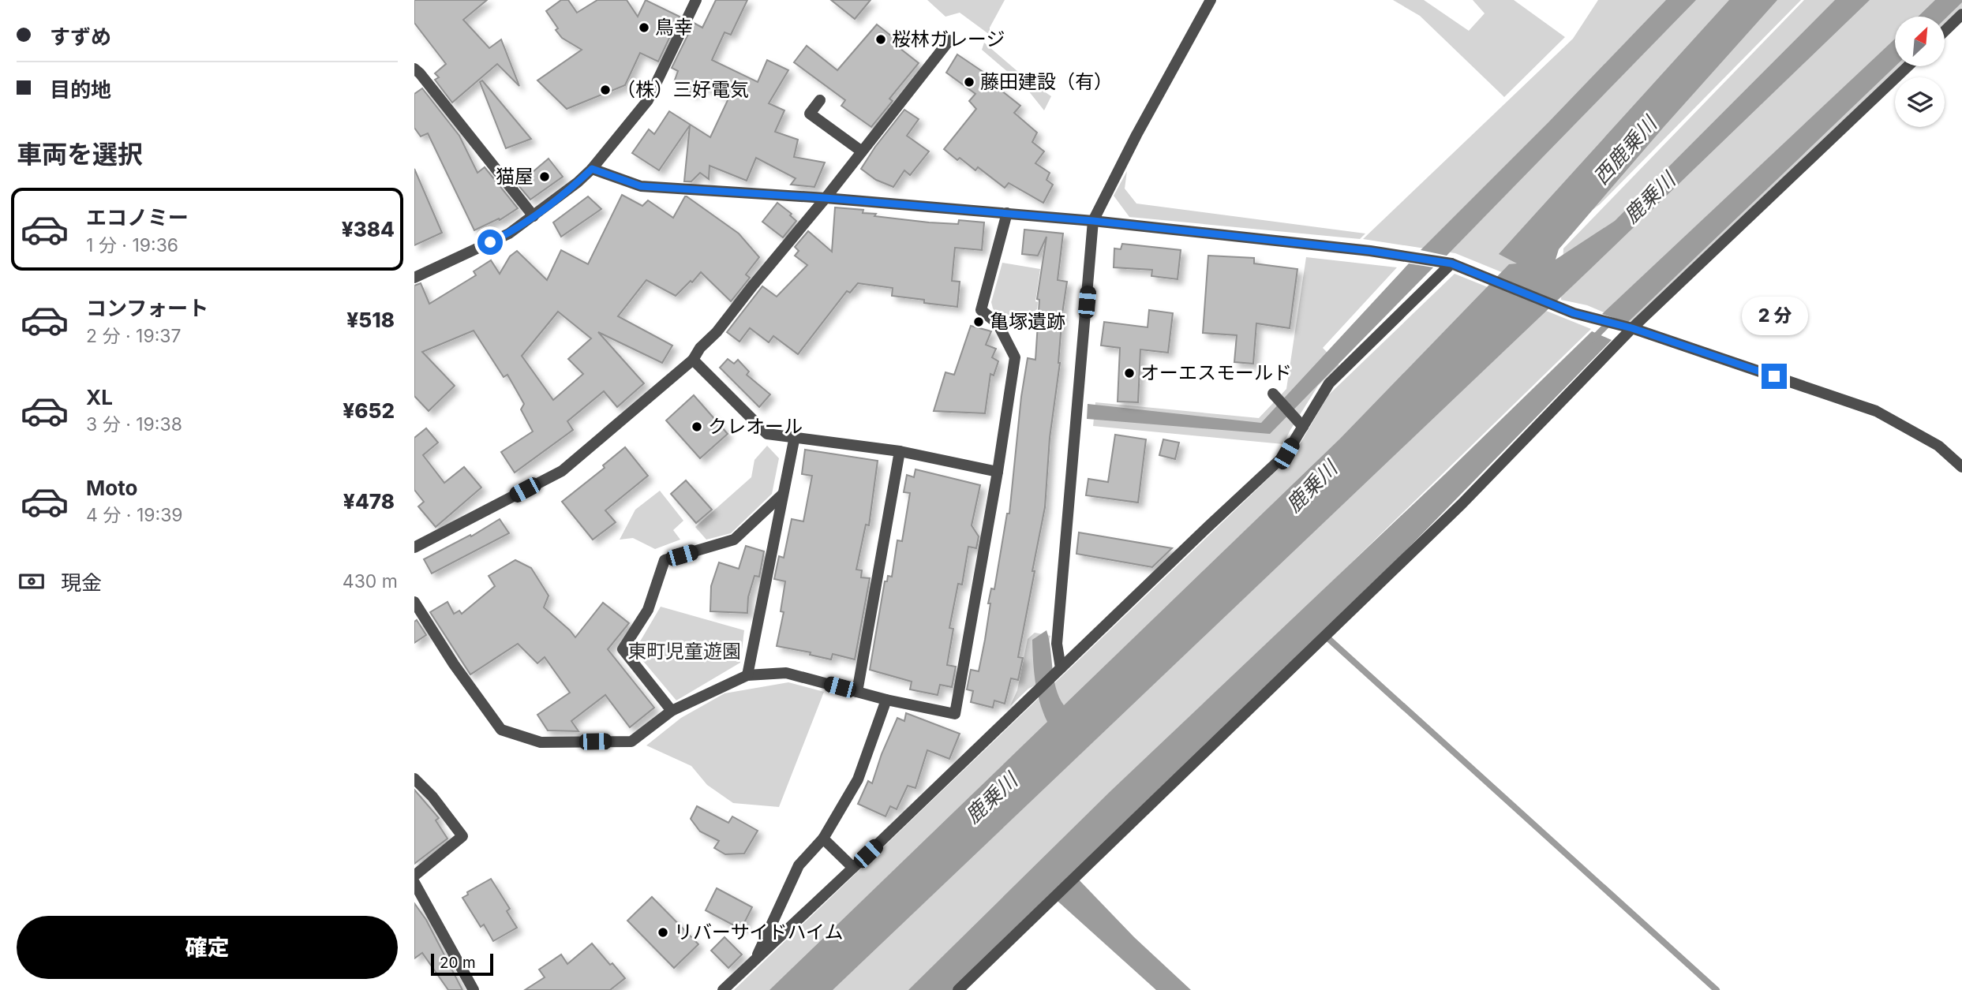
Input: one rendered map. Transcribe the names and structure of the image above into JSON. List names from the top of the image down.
{
  "water": ["西鹿乗川", "鹿乗川"],
  "parks": ["東町児童遊園"],
  "places": [
    "鳥幸",
    "桜林ガレージ",
    "藤田建設（有）",
    "（株）三好電気",
    "猫屋",
    "亀塚遺跡",
    "オーエスモールド",
    "クレオール",
    "リバーサイドハイム"
  ],
  "scale_bar": "20 m",
  "north": "top right",
  "page": {
    "banner": ["すずめ", "目的地"],
    "heading": "車両を選択",
    "list": [
      {
        "name": "エコノミー",
        "note": "1 分 · 19:36",
        "value": "¥384"
      },
      {
        "name": "コンフォート",
        "note": "2 分 · 19:37",
        "value": "¥518"
      },
      {
        "name": "XL",
        "note": "3 分 · 19:38",
        "value": "¥652"
      },
      {
        "name": "Moto",
        "note": "4 分 · 19:39",
        "value": "¥478"
      }
    ],
    "bubble": "2 分",
    "pay": ["現金", "430 m"],
    "buttons": "確定",
    "scale": "20 m"
  }
}
